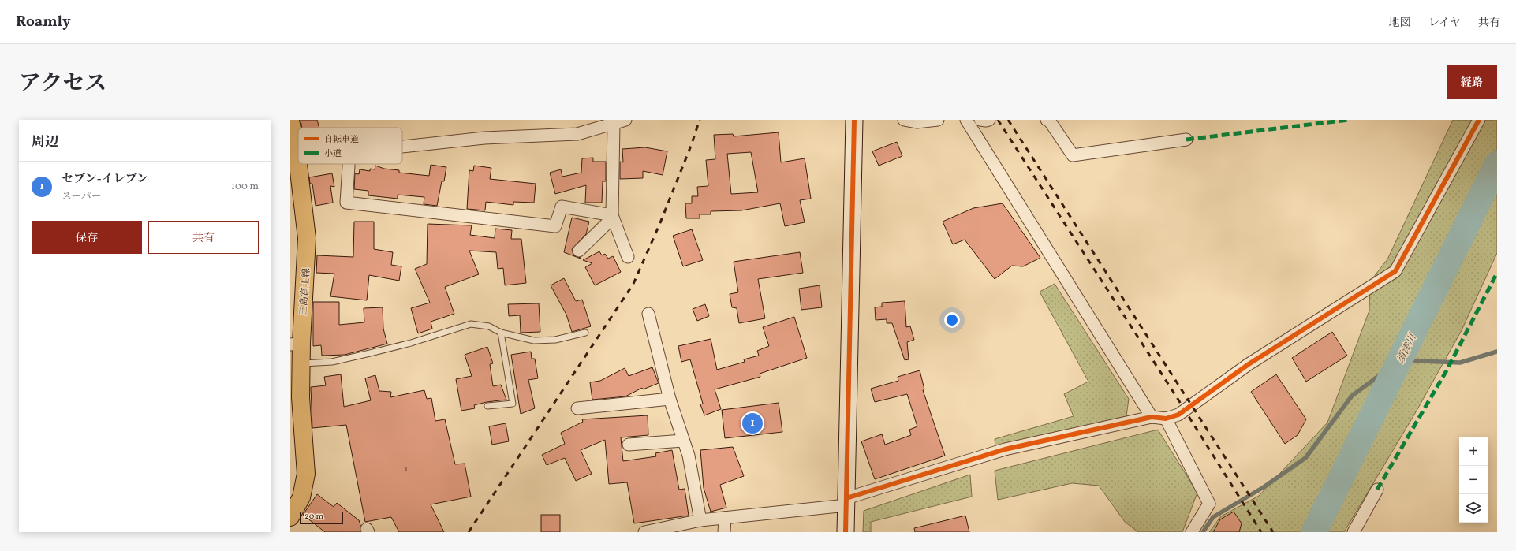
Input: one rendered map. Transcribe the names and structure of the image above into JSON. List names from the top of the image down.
{
  "streets": {
    "main road": ["三島富士線"]
  },
  "water": ["須津川"],
  "house_numbers": ["1"],
  "legend": ["自転車道", "小道"],
  "scale_bar": "20 m",
  "page": {
    "header": "Roamly",
    "nav": ["地図", "レイヤ", "共有"],
    "title": "アクセス",
    "buttons": [
      "経路",
      ["保存", "共有"]
    ],
    "heading": "周辺",
    "list": [
      {
        "mark": "1",
        "name": "セブン-イレブン",
        "note": "スーパー",
        "value": "100 m"
      }
    ],
    "pins": "1",
    "map_buttons": ["+", "−"],
    "scale": "20 m"
  }
}
